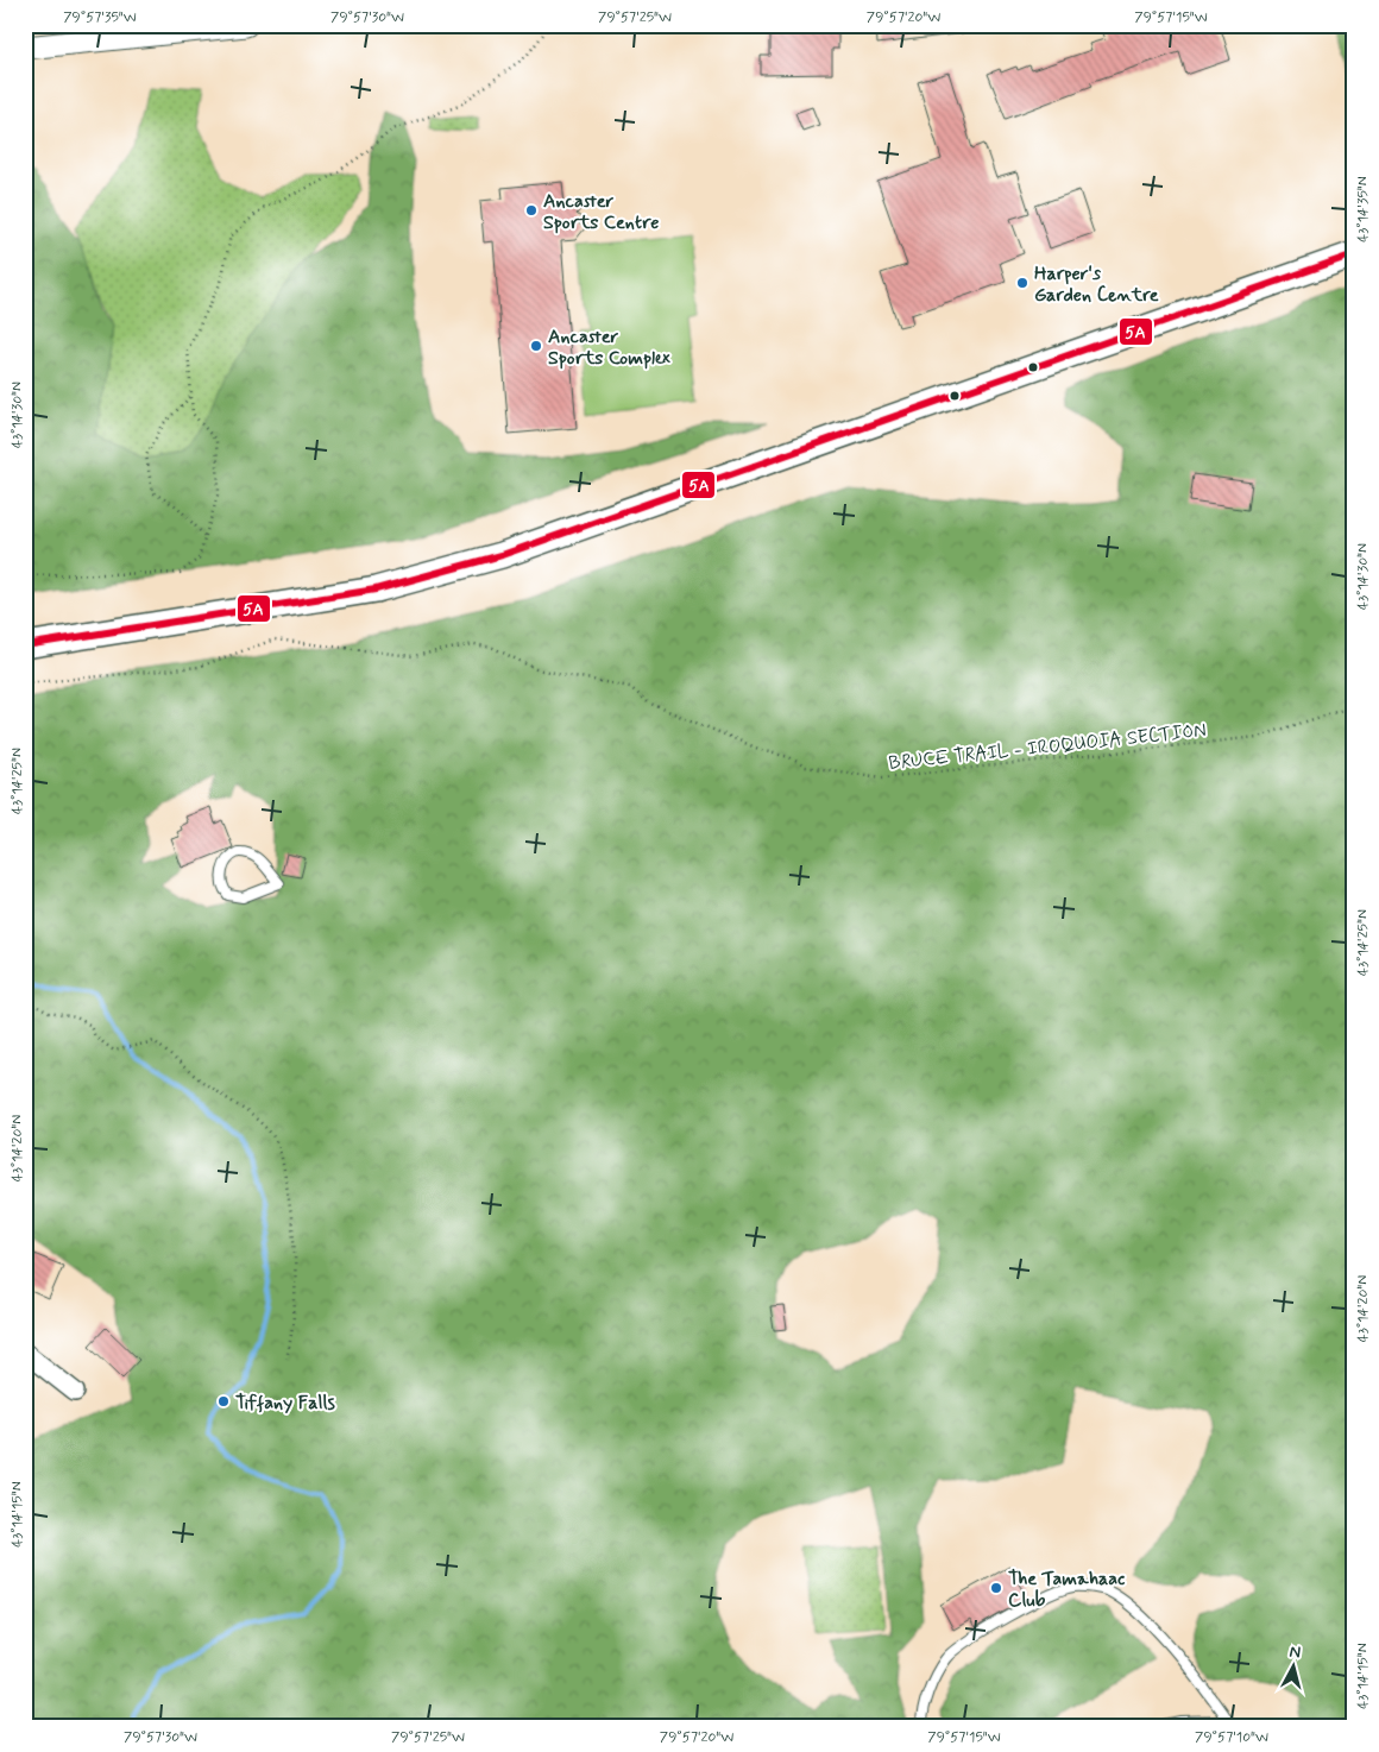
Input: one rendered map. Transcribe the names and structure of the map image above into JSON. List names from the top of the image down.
{
  "streets": {
    "path": ["BRUCE TRAIL - IROQUOIA SECTION"]
  },
  "places": [
    "Ancaster Sports Centre",
    "Harper's Garden Centre",
    "Ancaster Sports Complex",
    "Tiffany Falls",
    "The Tamahaac Club"
  ],
  "lines": ["transit line 5A"],
  "north": "top",
  "coordinates": [
    "79°57'35\"W",
    "79°57'30\"W",
    "79°57'25\"W",
    "79°57'20\"W",
    "79°57'15\"W",
    "43°14'35\"N",
    "43°14'30\"N",
    "43°14'25\"N",
    "43°14'20\"N",
    "43°14'15\"N",
    "79°57'10\"W"
  ]
}
